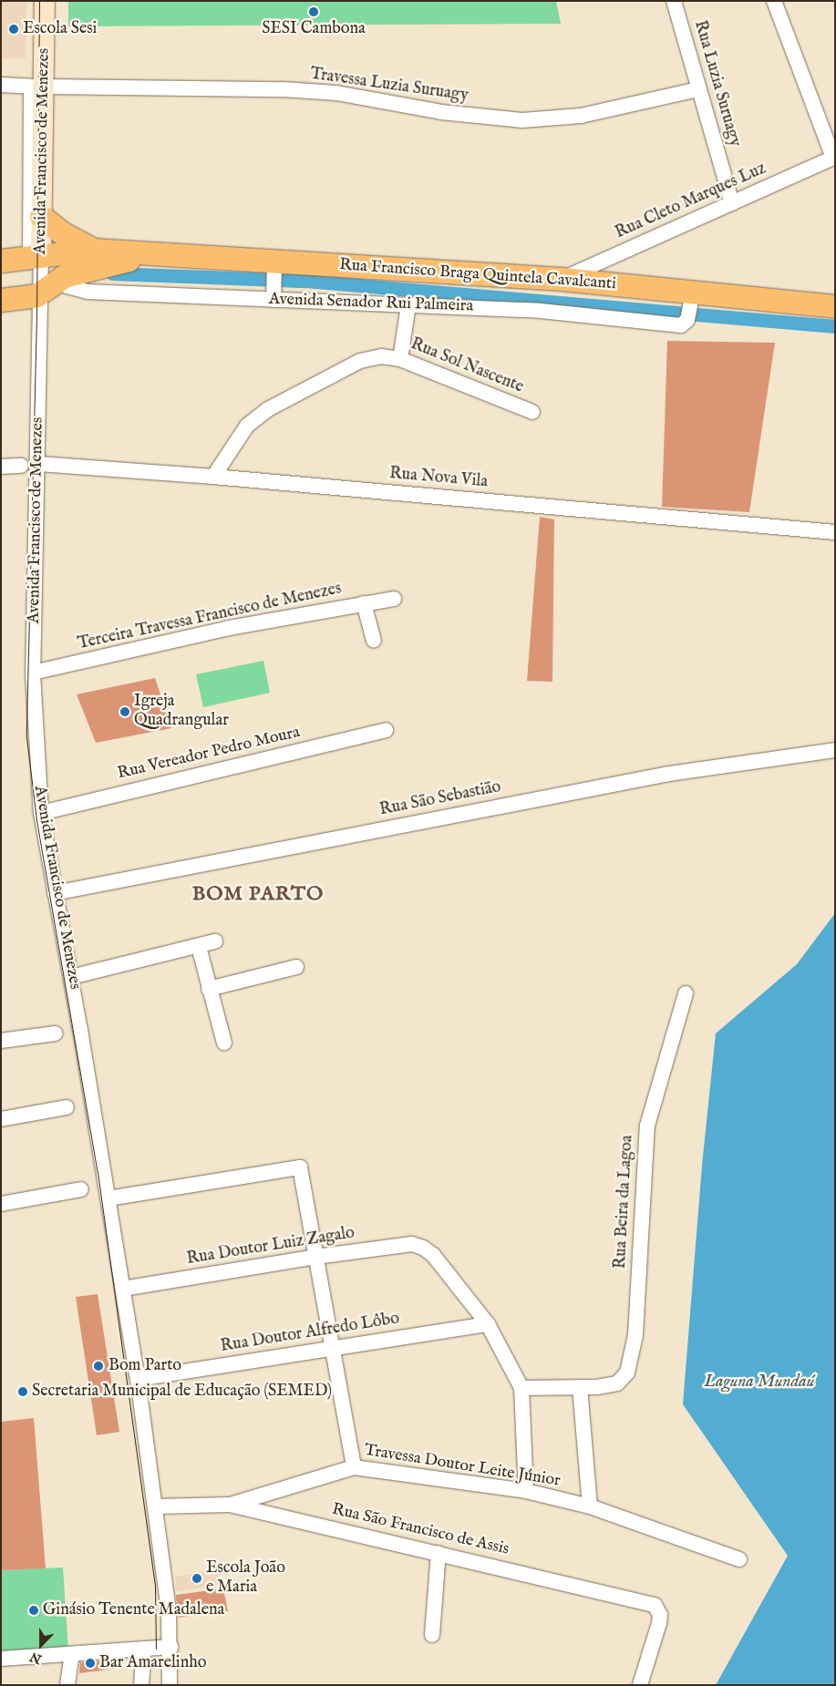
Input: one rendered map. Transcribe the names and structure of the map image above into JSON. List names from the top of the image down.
{
  "streets": {
    "main road": ["Rua Francisco Braga Quintela Cavalcanti"],
    "street": [
      "Rua Luzia Suruagy",
      "Travessa Luzia Suruagy",
      "Avenida Francisco de Menezes",
      "Rua Cleto Marques Luz",
      "Avenida Senador Rui Palmeira",
      "Rua Sol Nascente",
      "Rua Nova Vila",
      "Terceira Travessa Francisco de Menezes",
      "Rua Vereador Pedro Moura",
      "Rua São Sebastião",
      "Rua Beira da Lagoa",
      "Rua Doutor Luiz Zagalo",
      "Rua Doutor Alfredo Lôbo",
      "Travessa Doutor Leite Júnior",
      "Rua São Francisco de Assis"
    ]
  },
  "crossings": [
    ["Rua Luzia Suruagy", "Travessa Luzia Suruagy"],
    ["Rua Luzia Suruagy", "Rua Cleto Marques Luz"],
    ["Travessa Luzia Suruagy", "Avenida Francisco de Menezes"],
    ["Avenida Francisco de Menezes", "Rua Francisco Braga Quintela Cavalcanti"],
    ["Avenida Francisco de Menezes", "Rua Nova Vila"],
    ["Avenida Francisco de Menezes", "Terceira Travessa Francisco de Menezes"],
    ["Avenida Francisco de Menezes", "Rua Vereador Pedro Moura"],
    ["Avenida Francisco de Menezes", "Rua São Sebastião"],
    ["Avenida Francisco de Menezes", "Rua Doutor Luiz Zagalo"],
    ["Avenida Francisco de Menezes", "Rua Doutor Alfredo Lôbo"],
    ["Avenida Francisco de Menezes", "Rua São Francisco de Assis"],
    ["Rua Cleto Marques Luz", "Rua Francisco Braga Quintela Cavalcanti"],
    ["Rua Francisco Braga Quintela Cavalcanti", "Avenida Senador Rui Palmeira"],
    ["Rua Sol Nascente", "Rua Nova Vila"],
    ["Rua Doutor Luiz Zagalo", "Rua Doutor Alfredo Lôbo"],
    ["Travessa Doutor Leite Júnior", "Rua São Francisco de Assis"]
  ],
  "districts": ["BOM PARTO"],
  "water": ["Laguna Mundaú"],
  "places": [
    "SESI Cambona",
    "Escola Sesi",
    "Igreja Quadrangular",
    "Bom Parto",
    "Secretaria Municipal de Educação (SEMED)",
    "Escola João e Maria",
    "Ginásio Tenente Madalena",
    "Bar Amarelinho"
  ],
  "north": "bottom"
}
